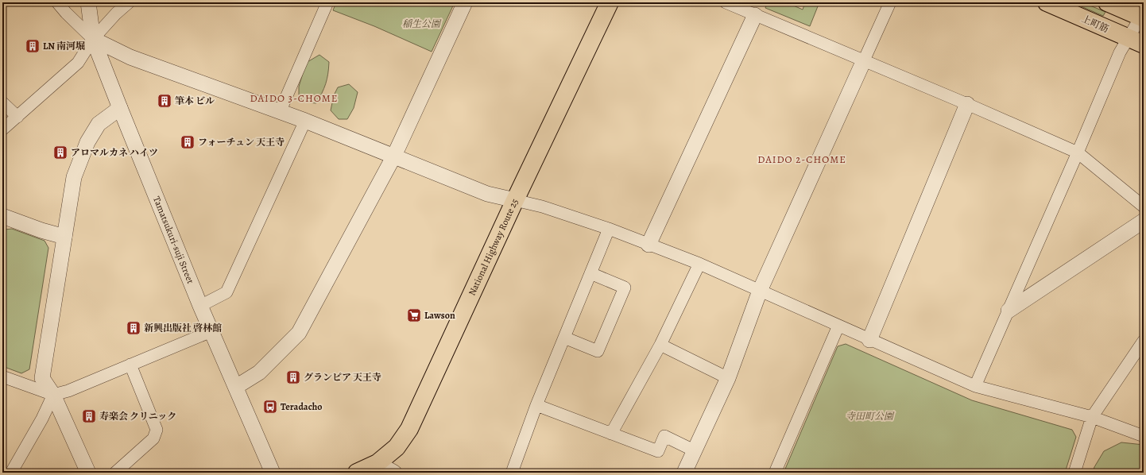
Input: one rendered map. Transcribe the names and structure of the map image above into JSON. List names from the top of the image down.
{
  "streets": {
    "main road": ["上町筋", "National Highway Route 25"],
    "street": ["Tamatsukuri-suji Street"]
  },
  "districts": ["DAIDO 3-CHOME", "DAIDO 2-CHOME"],
  "parks": ["稲生公園", "寺田町公園"],
  "places": {
    "building": [
      "LN 南河堀",
      "筆本 ビル",
      "フォーチュン 天王寺",
      "アロマルカネ ハイツ",
      "新興出版社 啓林館",
      "グランピア 天王寺",
      "寿楽会 クリニック"
    ],
    "supermarket": ["Lawson"],
    "bus stop": ["Teradacho"]
  }
}
